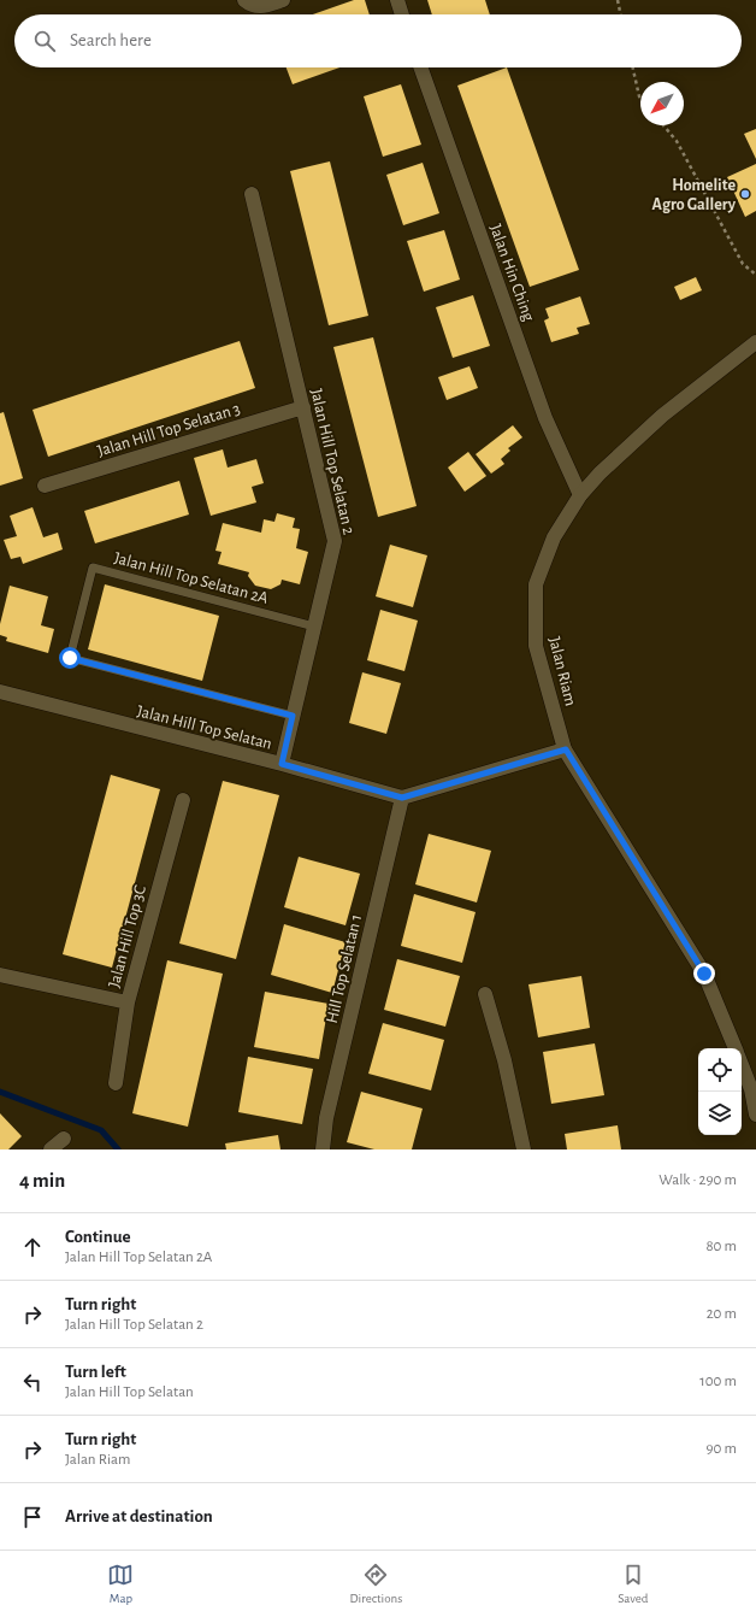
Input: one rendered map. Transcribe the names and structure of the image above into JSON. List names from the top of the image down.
{
  "streets": {
    "street": [
      "Jalan Hin Ching",
      "Jalan Hill Top Selatan 3",
      "Jalan Hill Top Selatan 2",
      "Jalan Riam",
      "Jalan Hill Top Selatan",
      "Jalan Hill Top 3C",
      "Hill Top Selatan 1"
    ],
    "lane": ["Jalan Hill Top Selatan 2A"]
  },
  "crossings": [
    ["Jalan Hin Ching", "Jalan Riam"],
    ["Jalan Hill Top Selatan 3", "Jalan Hill Top Selatan 2"],
    ["Jalan Hill Top Selatan 2", "Jalan Hill Top Selatan 2A"],
    ["Jalan Hill Top Selatan 2", "Jalan Hill Top Selatan"],
    ["Jalan Hill Top Selatan", "Hill Top Selatan 1"]
  ],
  "places": ["Homelite Agro Gallery"],
  "north": "bottom left",
  "page": {
    "search": "Search here",
    "heading": ["4 min", "Walk · 290 m"],
    "list": [
      ["Continue", "Jalan Hill Top Selatan 2A", "80 m"],
      ["Turn right", "Jalan Hill Top Selatan 2", "20 m"],
      ["Turn left", "Jalan Hill Top Selatan", "100 m"],
      ["Turn right", "Jalan Riam", "90 m"],
      "Arrive at destination"
    ],
    "nav": ["Map", "Directions", "Saved"]
  }
}
